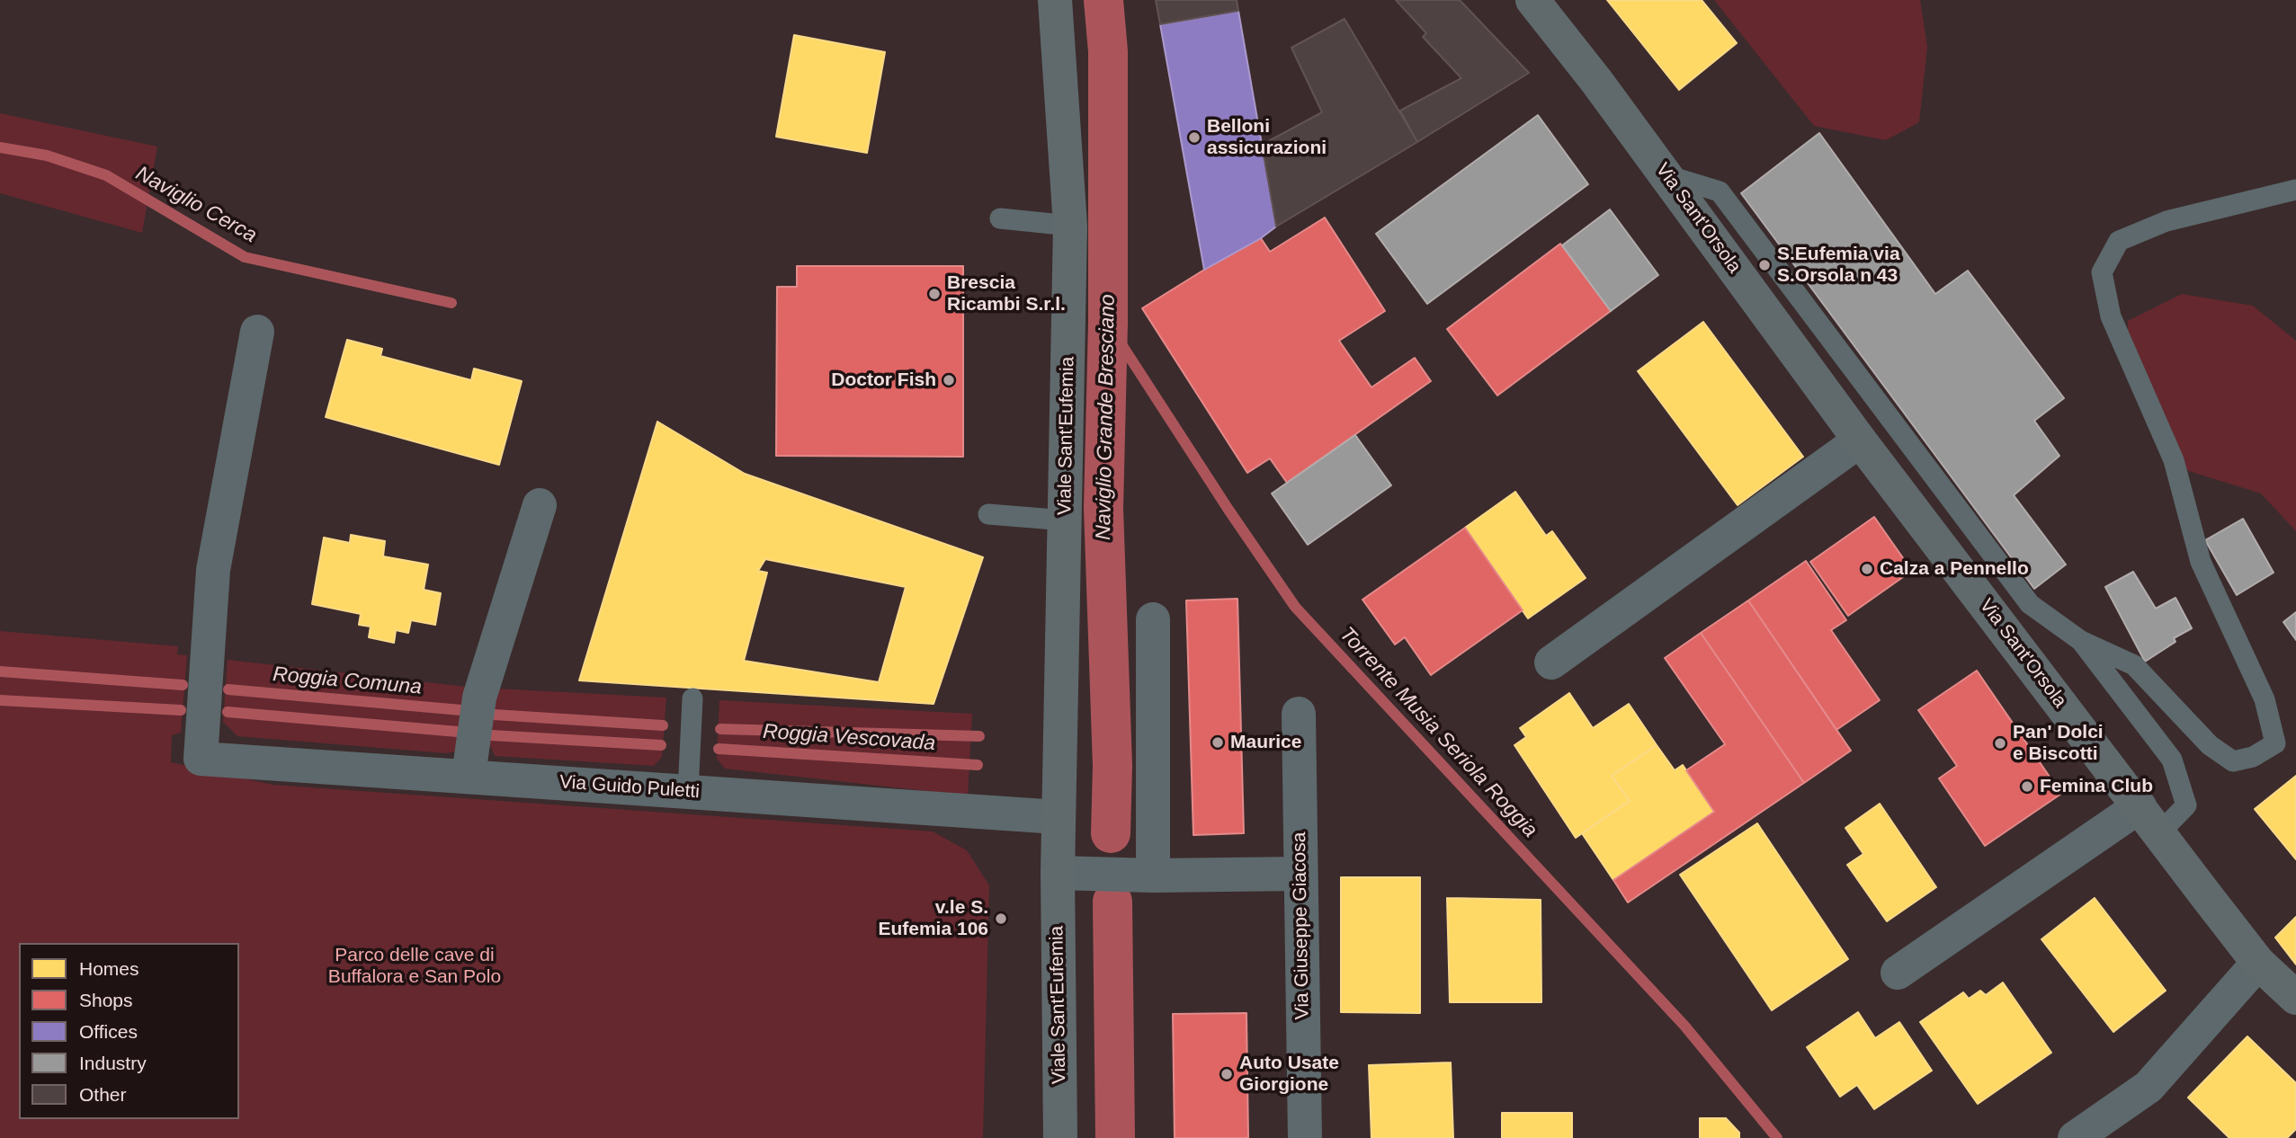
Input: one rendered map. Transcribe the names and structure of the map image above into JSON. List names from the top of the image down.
{
  "streets": {
    "street": [
      "Via Sant'Orsola",
      "Viale Sant'Eufemia",
      "Via Guido Puletti",
      "Via Giuseppe Giacosa"
    ]
  },
  "crossings": [
    ["Viale Sant'Eufemia", "Via Guido Puletti"]
  ],
  "water": [
    "Naviglio Cerca",
    "Naviglio Grande Bresciano",
    "Roggia Comuna",
    "Torrente Musia Seriola Roggia",
    "Roggia Vescovada"
  ],
  "parks": ["Parco delle cave di Buffalora e San Polo"],
  "places": [
    "Belloni assicurazioni",
    "S.Eufemia via S.Orsola n 43",
    "Brescia Ricambi S.r.l.",
    "Doctor Fish",
    "Calza a Pennello",
    "Maurice",
    "Pan' Dolci e Biscotti",
    "Femina Club",
    "v.le S. Eufemia 106",
    "Auto Usate Giorgione"
  ],
  "legend": [
    "Homes",
    "Shops",
    "Offices",
    "Industry",
    "Other"
  ]
}
